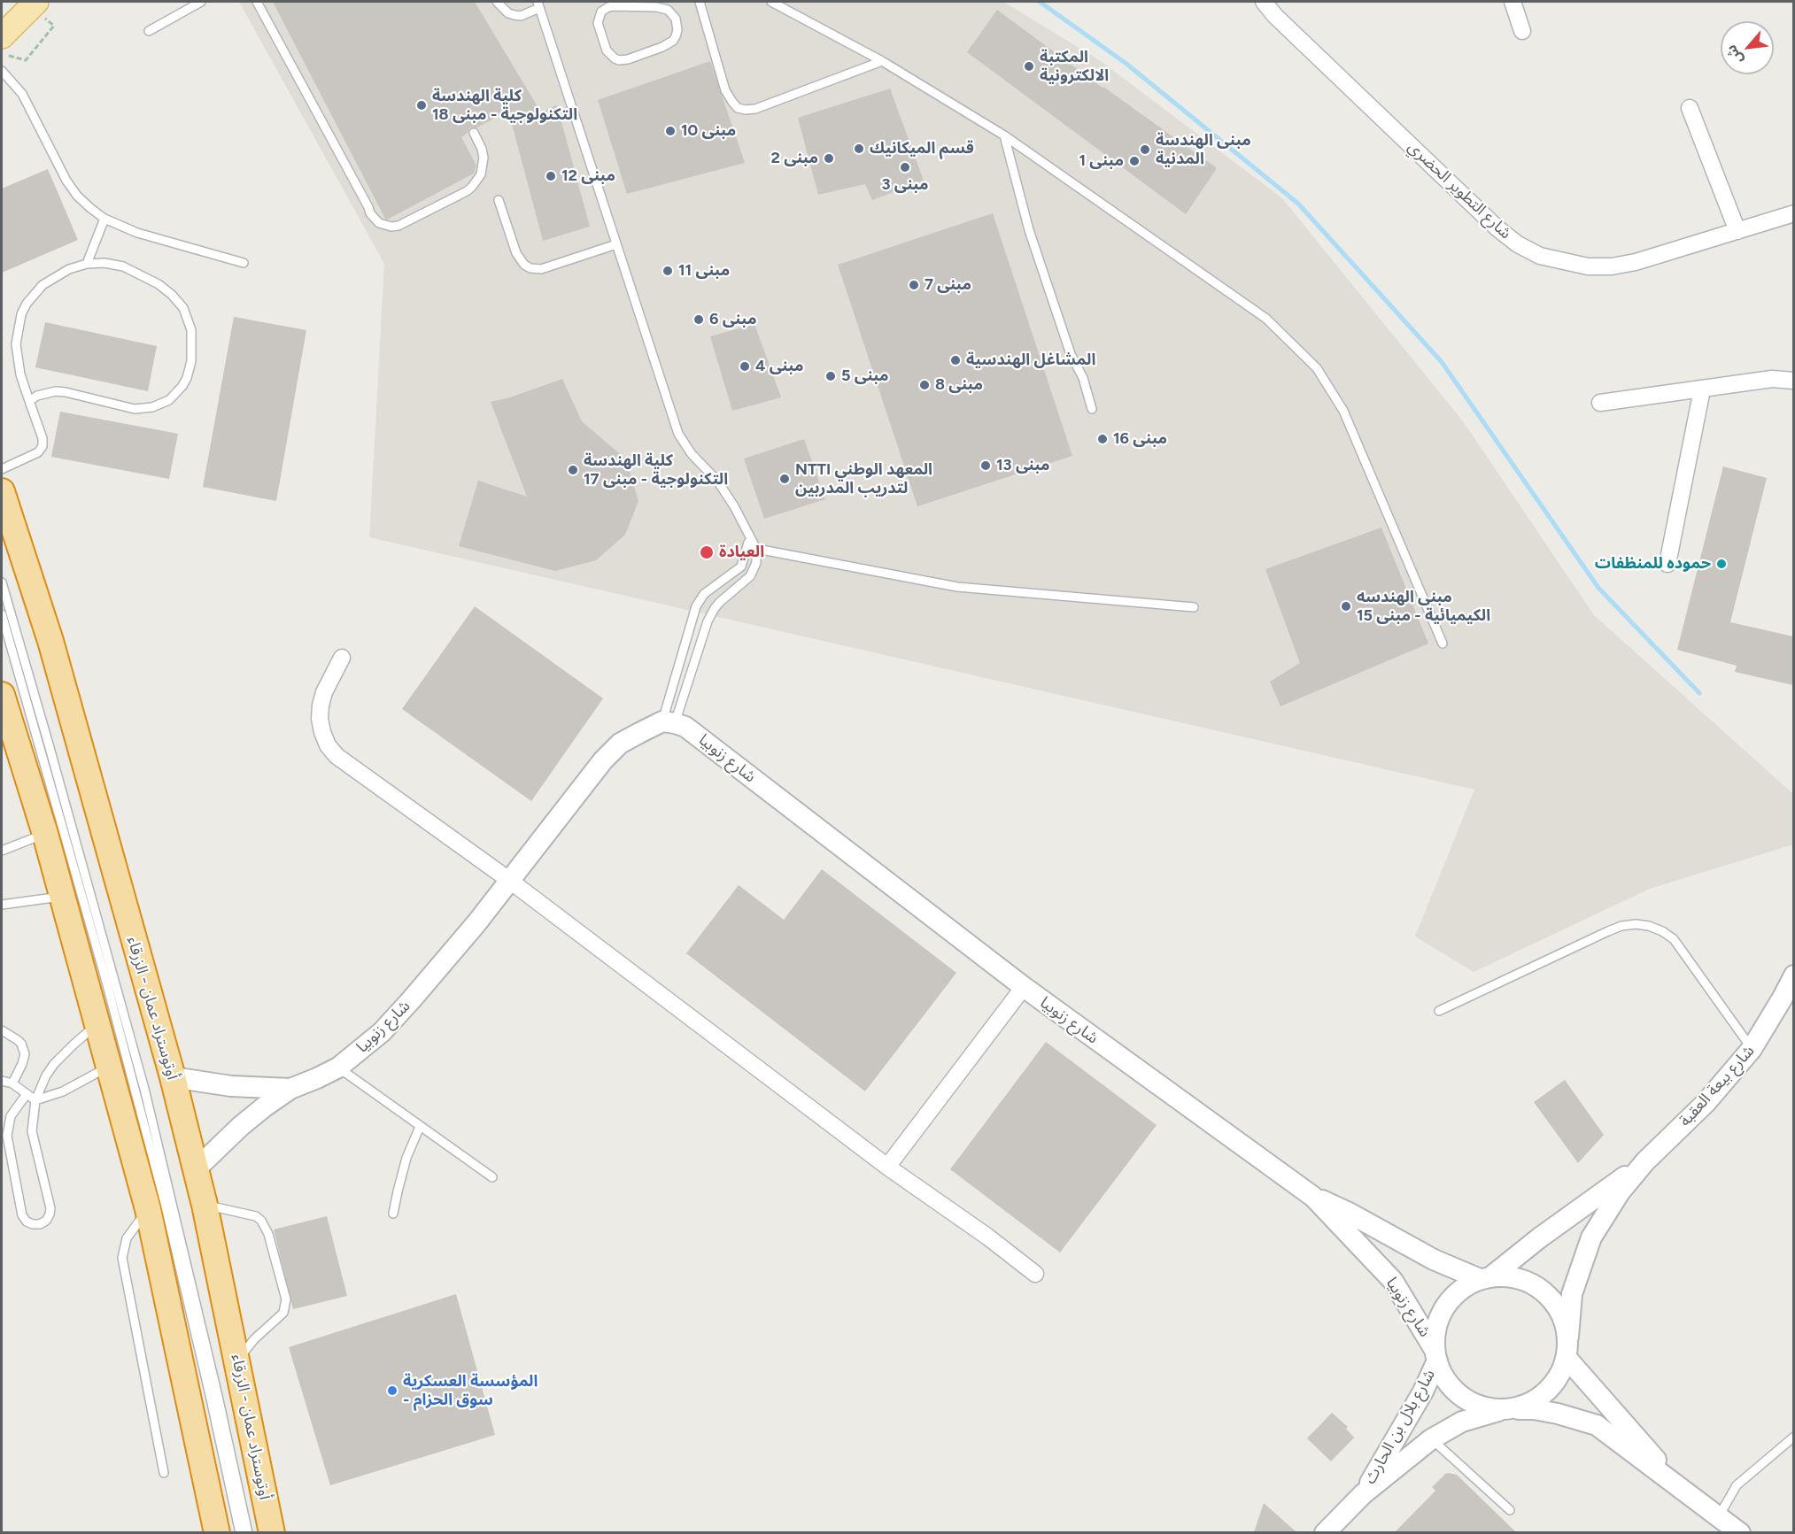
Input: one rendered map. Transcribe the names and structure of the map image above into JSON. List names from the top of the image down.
{
  "streets": {
    "highway": ["أوتوستراد عمان - الزرقاء"],
    "street": [
      "شارع التطوير الحضري",
      "شارع زنوبيا",
      "شارع بيعة العقبة",
      "شارع بلال بن الحارث"
    ]
  },
  "crossings": [
    ["شارع زنوبيا", "أوتوستراد عمان - الزرقاء"],
    ["شارع زنوبيا", "شارع بيعة العقبة"],
    ["شارع زنوبيا", "شارع بلال بن الحارث"],
    ["شارع بيعة العقبة", "شارع بلال بن الحارث"]
  ],
  "places": [
    "المكتبة الالكترونية",
    "كلية الهندسة التكنولوجية - مبنى 18",
    "مبنى 10",
    "قسم الميكانيك",
    "مبنى الهندسة المدنية",
    "مبنى 2",
    "مبنى 1",
    "مبنى 3",
    "مبنى 12",
    "مبنى 11",
    "مبنى 7",
    "مبنى 6",
    "المشاغل الهندسية",
    "مبنى 4",
    "مبنى 5",
    "مبنى 8",
    "مبنى 16",
    "مبنى 13",
    "كلية الهندسة التكنولوجية - مبنى 17",
    "NTTI المعهد الوطني لتدريب المدربين",
    "العيادة",
    "حموده للمنظفات",
    "مبنى الهندسه الكيميائية - مبنى 15",
    "المؤسسة العسكرية - سوق الحزام"
  ],
  "north": "bottom left"
}
